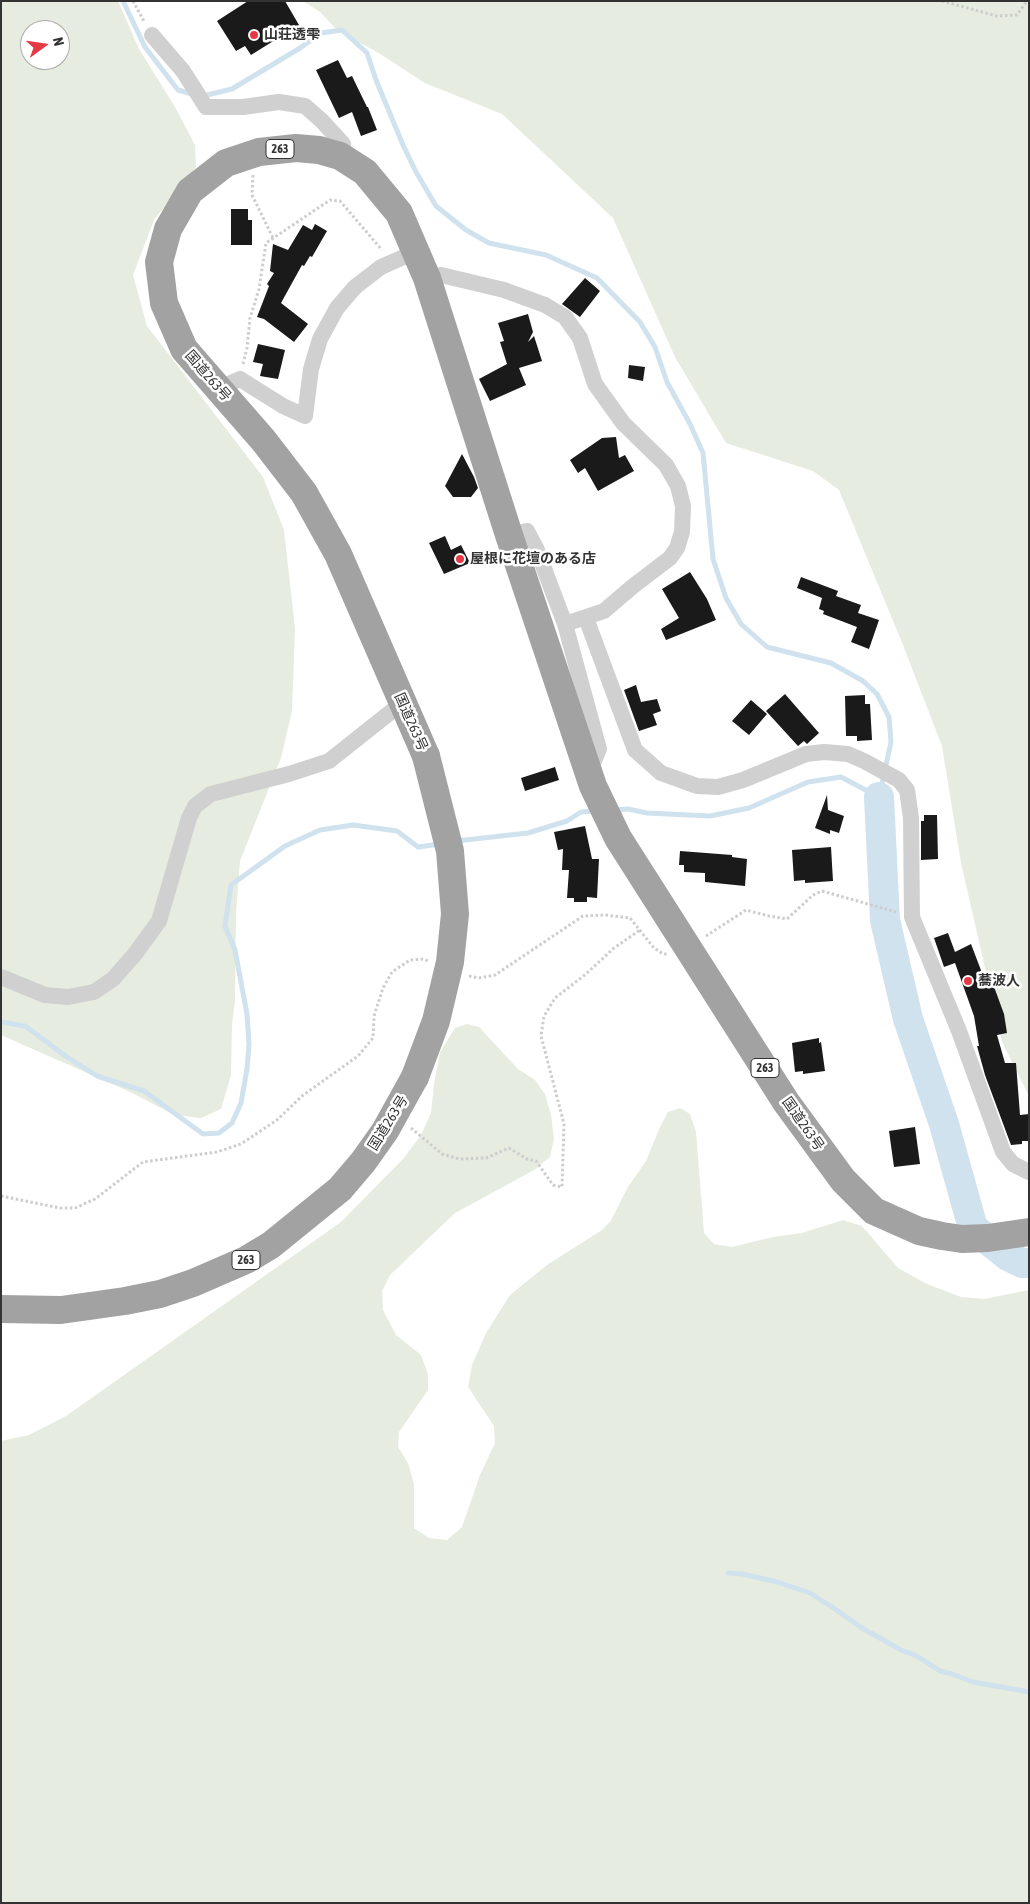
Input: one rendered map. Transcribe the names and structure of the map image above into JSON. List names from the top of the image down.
{
  "streets": {
    "highway": ["263", "国道263号"]
  },
  "places": ["山荘透雫", "屋根に花壇のある店", "蕎波人"],
  "north": "right"
}
